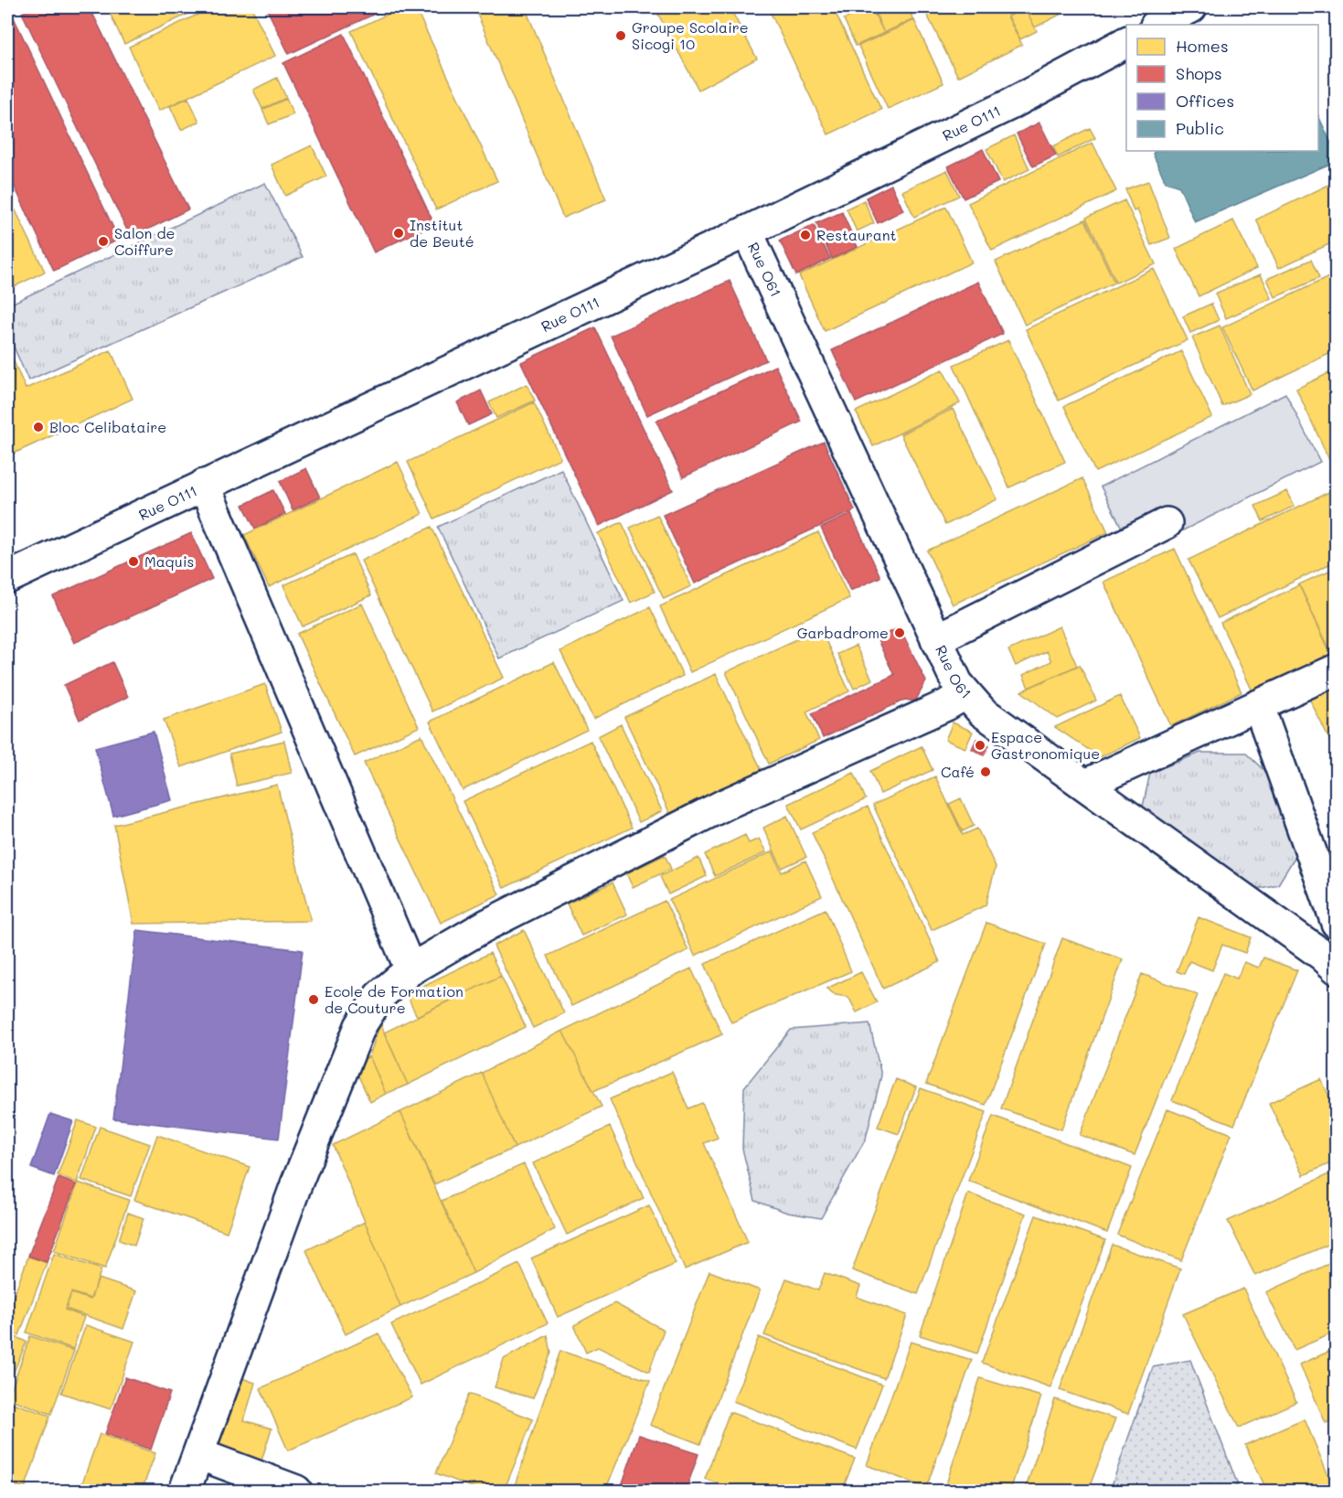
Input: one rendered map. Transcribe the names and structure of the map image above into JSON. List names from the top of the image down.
{
  "streets": {
    "street": ["Rue O111", "Rue O61"]
  },
  "crossings": [
    ["Rue O111", "Rue O61"]
  ],
  "places": [
    "Groupe Scolaire Sicogi 10",
    "Institut de Beuté",
    "Restaurant",
    "Salon de Coiffure",
    "Bloc Celibataire",
    "Maquis",
    "Garbadrome",
    "Espace Gastronomique",
    "Café",
    "Ecole de Formation de Couture"
  ],
  "legend": [
    "Homes",
    "Shops",
    "Offices",
    "Public"
  ]
}
